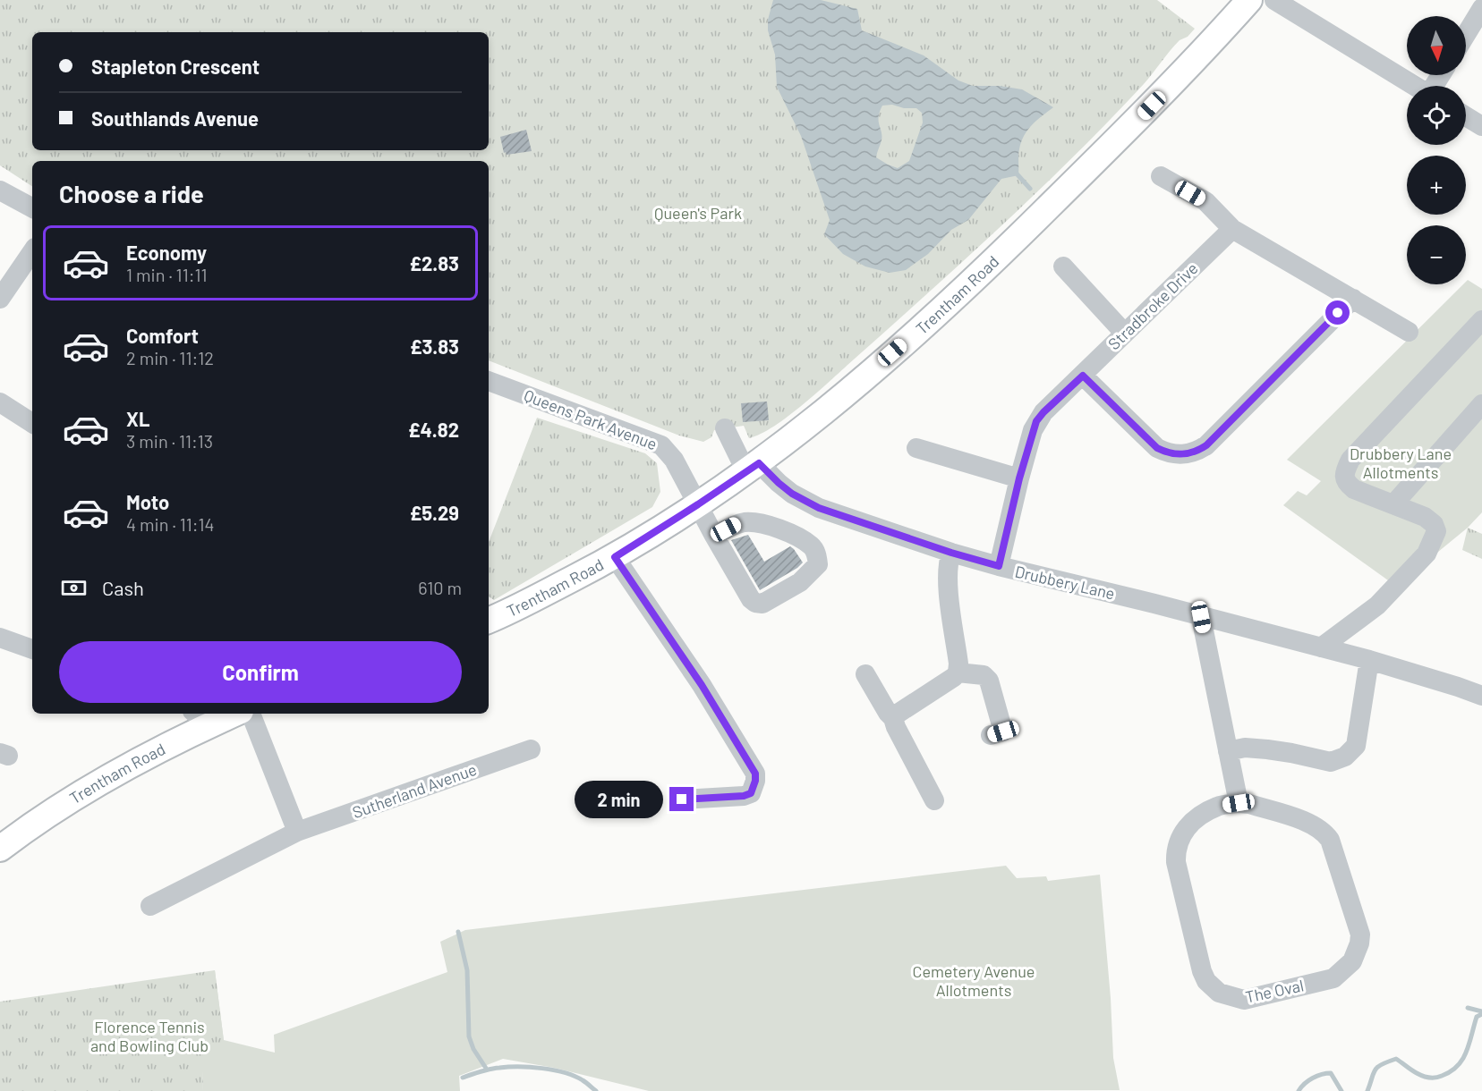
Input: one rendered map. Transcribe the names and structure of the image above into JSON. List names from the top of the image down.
{
  "streets": {
    "main road": ["Trentham Road"],
    "street": [
      "Stradbroke Drive",
      "Queens Park Avenue",
      "Drubbery Lane",
      "Sutherland Avenue",
      "The Oval"
    ]
  },
  "crossings": [
    ["Trentham Road", "Queens Park Avenue"],
    ["Trentham Road", "Drubbery Lane"],
    ["Stradbroke Drive", "Drubbery Lane"]
  ],
  "parks": [
    "Queen's Park",
    "Drubbery Lane Allotments",
    "Cemetery Avenue Allotments",
    "Florence Tennis and Bowling Club"
  ],
  "north": "bottom",
  "page": {
    "map_buttons": ["+", "−"],
    "banner": ["Stapleton Crescent", "Southlands Avenue"],
    "heading": "Choose a ride",
    "list": [
      {
        "name": "Economy",
        "note": "1 min · 11:11",
        "value": "£2.83"
      },
      {
        "name": "Comfort",
        "note": "2 min · 11:12",
        "value": "£3.83"
      },
      {
        "name": "XL",
        "note": "3 min · 11:13",
        "value": "£4.82"
      },
      {
        "name": "Moto",
        "note": "4 min · 11:14",
        "value": "£5.29"
      }
    ],
    "pay": ["Cash", "610 m"],
    "buttons": "Confirm",
    "bubble": "2 min"
  }
}
